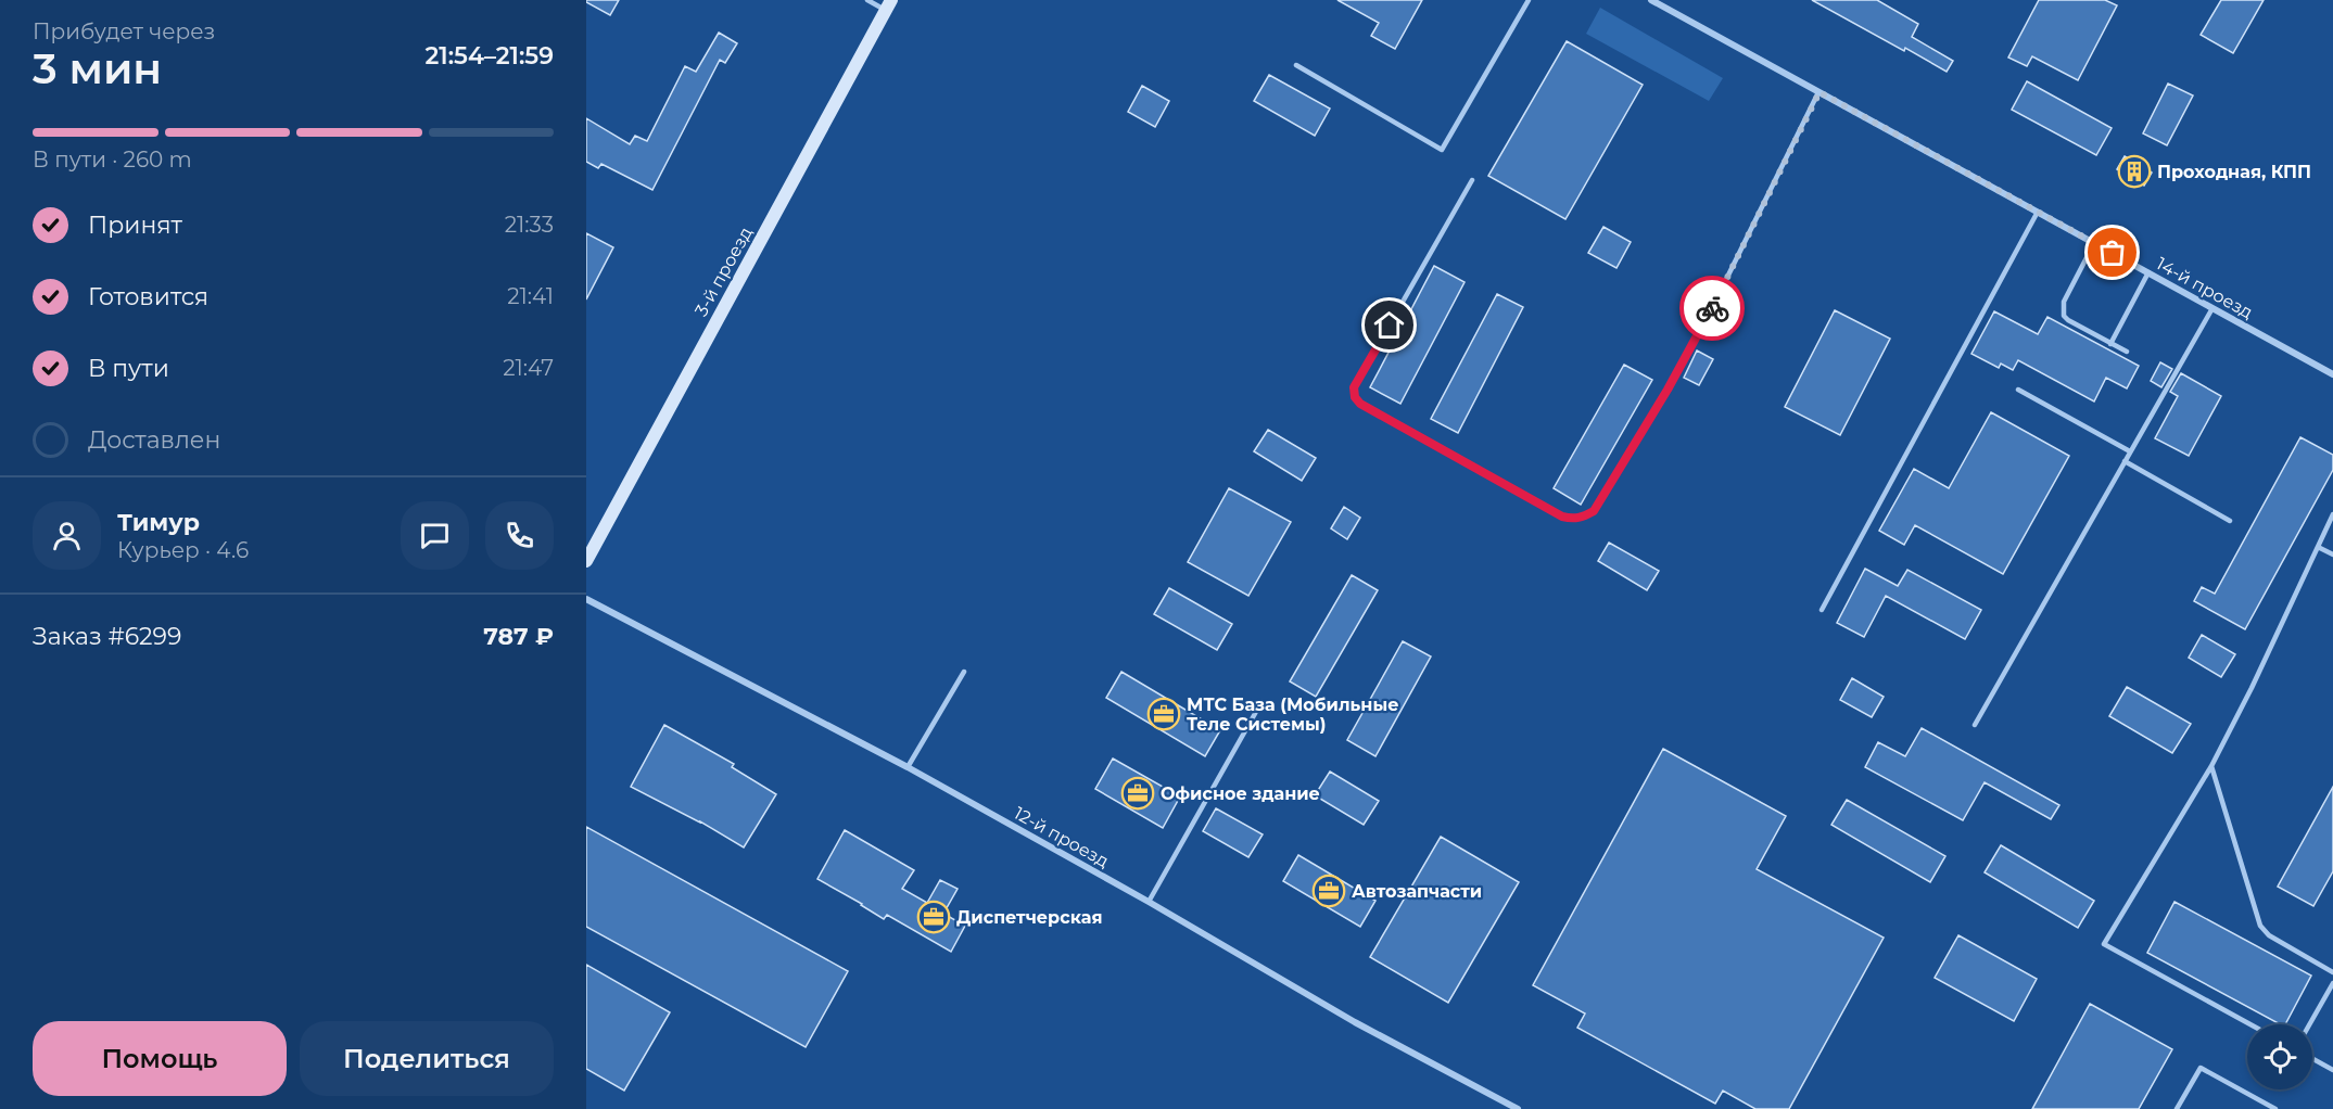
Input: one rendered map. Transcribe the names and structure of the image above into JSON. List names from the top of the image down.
{
  "streets": {
    "street": ["3-й проезд", "14-й проезд", "12-й проезд"]
  },
  "places": {
    "building": ["Проходная, КПП"],
    "office": [
      "МТС База (Мобильные Теле Системы)",
      "Офисное здание",
      "Автозапчасти",
      "Диспетчерская"
    ]
  },
  "page": {
    "heading": ["3 мин", "Прибудет через", "21:54–21:59"],
    "panel": [
      "Тимур",
      "Курьер · 4.6",
      "Заказ #6299",
      "787 ₽"
    ],
    "bar": "В пути · 260 m",
    "list": [
      ["Принят", "21:33"],
      ["Готовится", "21:41"],
      ["В пути", "21:47"],
      "Доставлен"
    ],
    "buttons": ["Помощь", "Поделиться"]
  }
}
